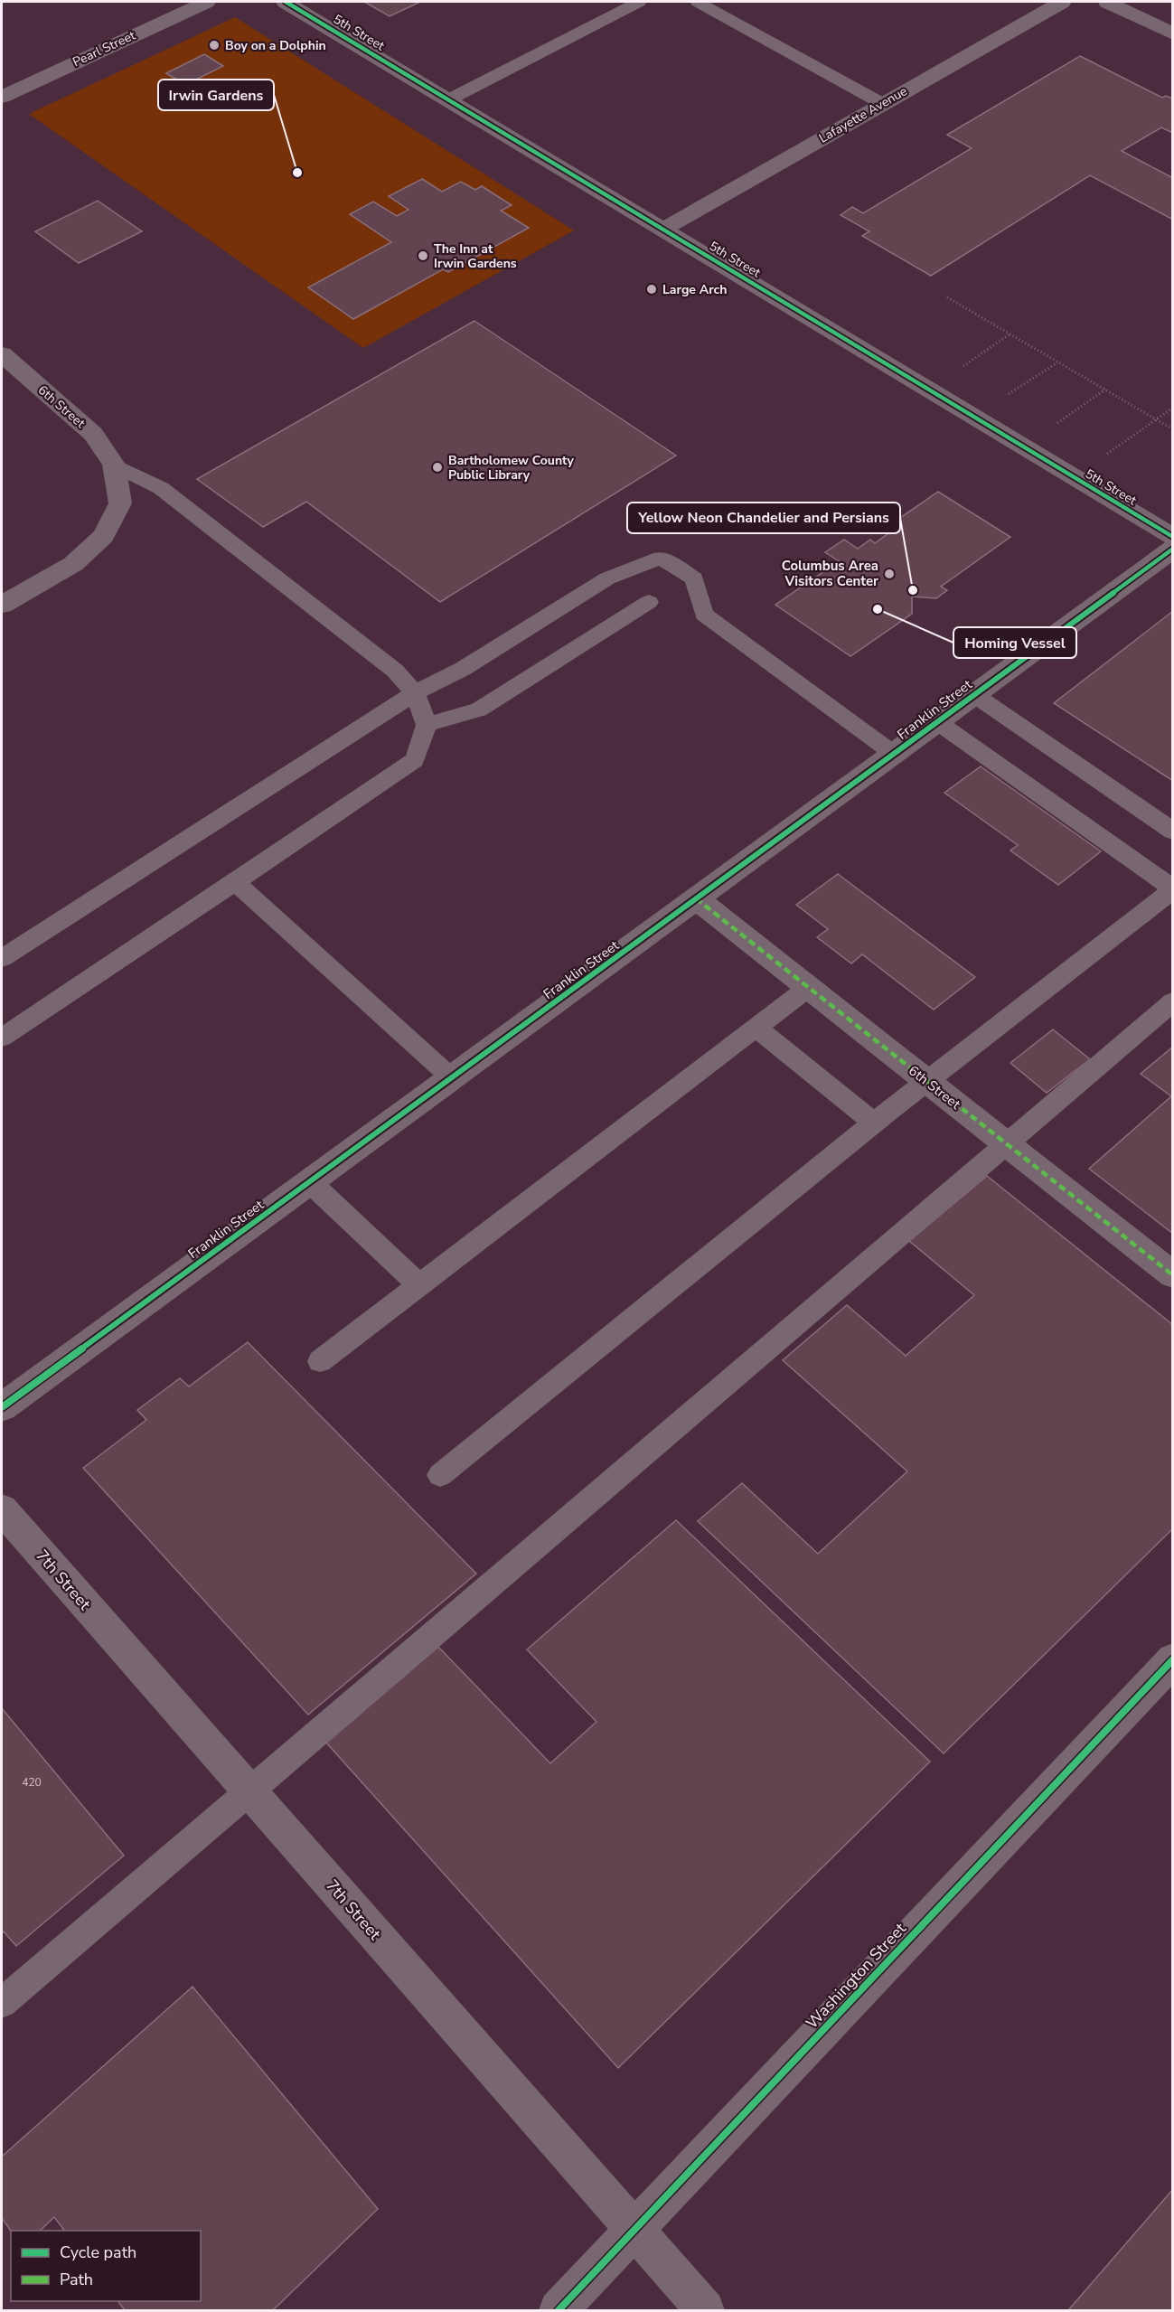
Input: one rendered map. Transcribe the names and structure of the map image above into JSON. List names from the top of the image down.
{
  "streets": {
    "street": [
      "5th Street",
      "Pearl Street",
      "Lafayette Avenue",
      "6th Street",
      "Franklin Street",
      "7th Street",
      "Washington Street"
    ]
  },
  "crossings": [
    ["5th Street", "Lafayette Avenue"],
    ["6th Street", "Franklin Street"],
    ["7th Street", "Washington Street"]
  ],
  "places": [
    "Boy on a Dolphin",
    "Irwin Gardens",
    "The Inn at Irwin Gardens",
    "Large Arch",
    "Bartholomew County Public Library",
    "Columbus Area Visitors Center",
    "Yellow Neon Chandelier and Persians",
    "Homing Vessel"
  ],
  "house_numbers": ["420"],
  "legend": ["Cycle path", "Path"]
}
